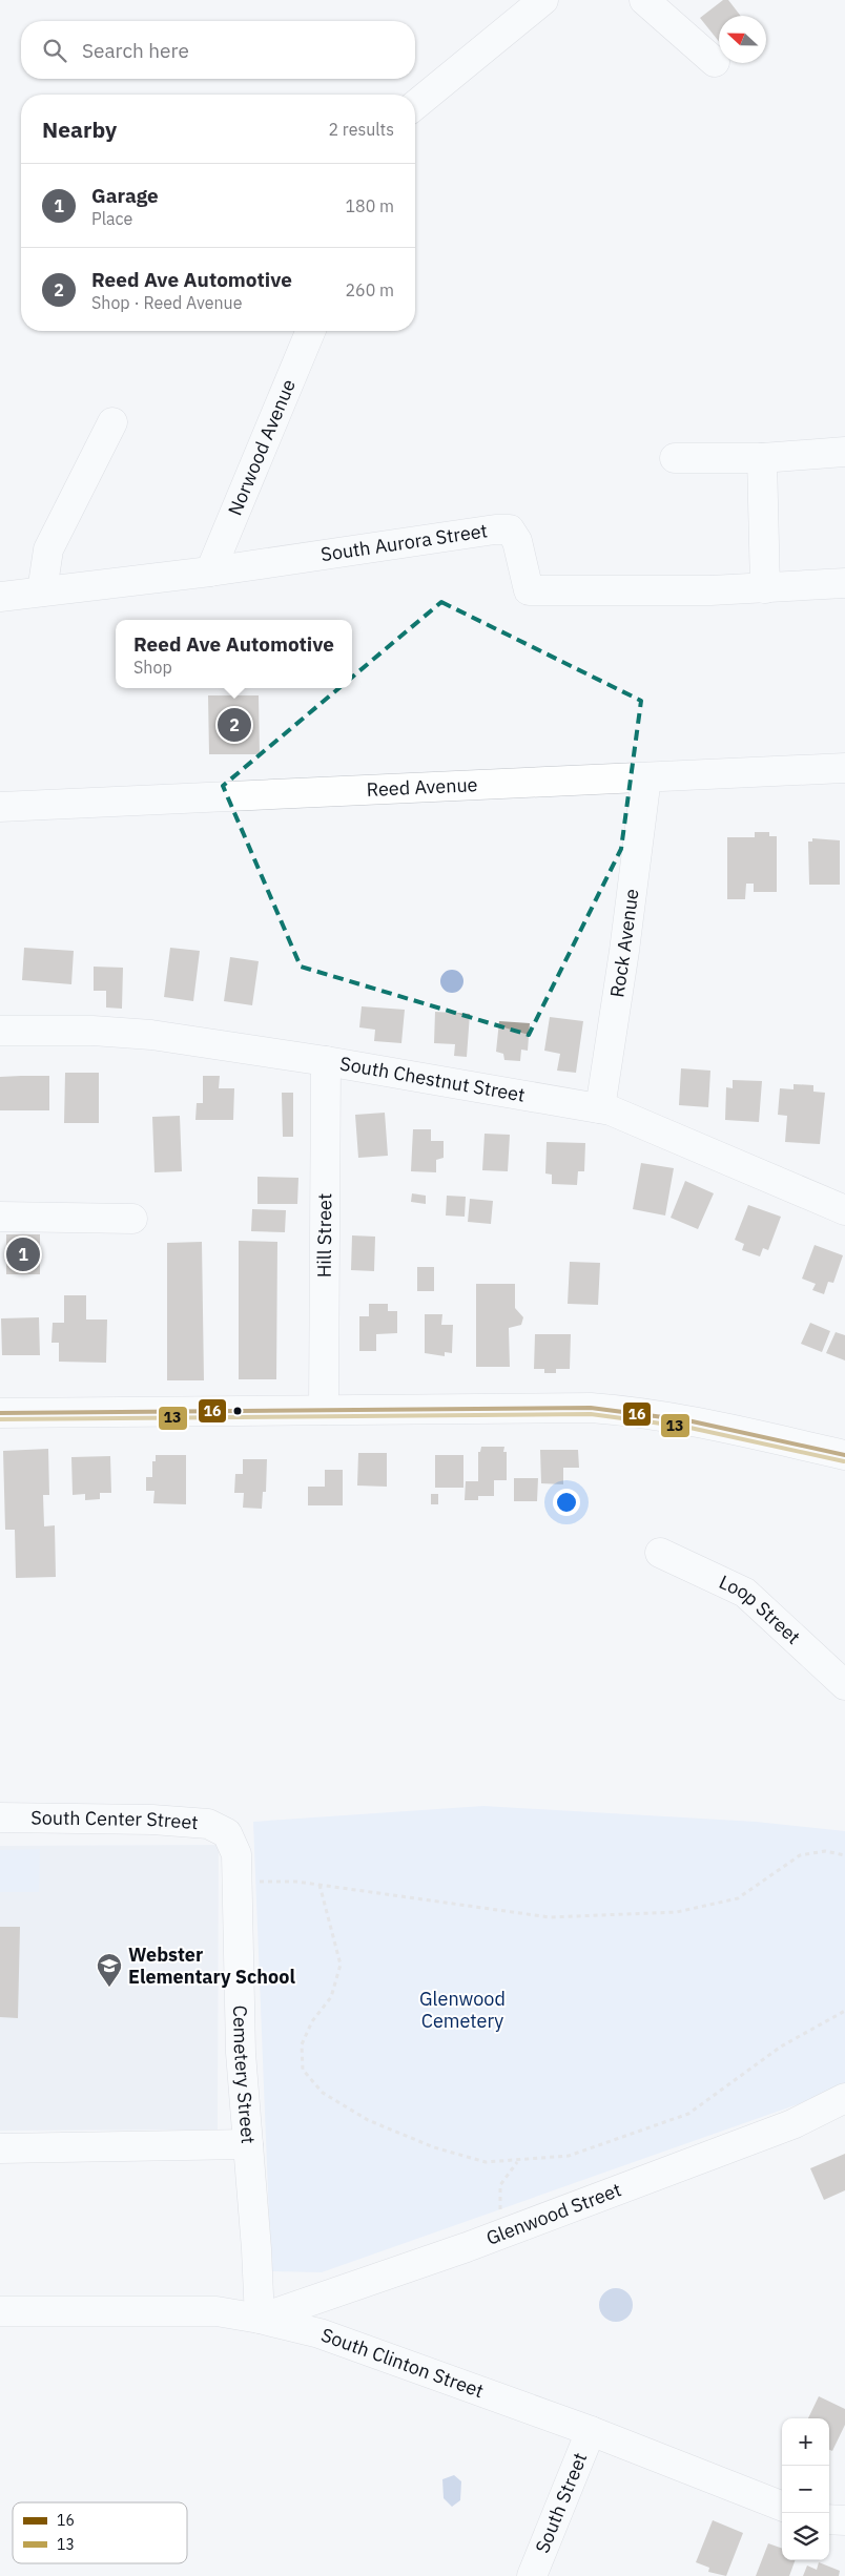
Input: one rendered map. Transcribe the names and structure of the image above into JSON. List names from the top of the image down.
{
  "streets": {
    "street": [
      "Norwood Avenue",
      "South Aurora Street",
      "Reed Avenue",
      "Rock Avenue",
      "South Chestnut Street",
      "Hill Street",
      "Loop Street",
      "South Center Street",
      "Cemetery Street",
      "Glenwood Street",
      "South Clinton Street",
      "South Street"
    ]
  },
  "crossings": [
    ["Norwood Avenue", "South Aurora Street"],
    ["Reed Avenue", "Rock Avenue"],
    ["Rock Avenue", "South Chestnut Street"],
    ["South Chestnut Street", "Hill Street"],
    ["South Center Street", "Cemetery Street"],
    ["Cemetery Street", "Glenwood Street"],
    ["Cemetery Street", "South Clinton Street"],
    ["Glenwood Street", "South Clinton Street"],
    ["South Clinton Street", "South Street"]
  ],
  "parks": ["Glenwood Cemetery"],
  "places": {
    "school or university": ["Webster Elementary School"]
  },
  "lines": ["transit line 16", "transit line 13"],
  "legend": ["16", "13"],
  "north": "left",
  "page": {
    "search": "Search here",
    "heading": ["Nearby", "2 results"],
    "list": [
      {
        "mark": "1",
        "name": "Garage",
        "note": "Place",
        "value": "180 m"
      },
      {
        "mark": "2",
        "name": "Reed Ave Automotive",
        "note": "Shop · Reed Avenue",
        "value": "260 m"
      }
    ],
    "popup": ["Reed Ave Automotive", "Shop"],
    "pins": ["2", "1"],
    "map_buttons": ["+", "−"]
  }
}
